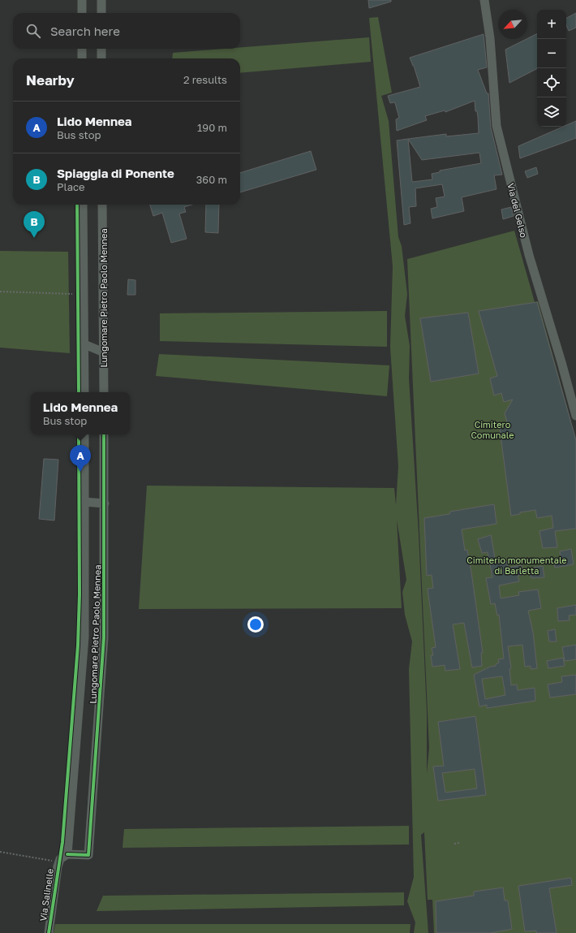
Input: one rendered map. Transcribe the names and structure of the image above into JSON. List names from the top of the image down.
{
  "streets": {
    "street": ["Via del Gelso", "Lungomare Pietro Paolo Mennea", "Via Salinelle"]
  },
  "crossings": [
    ["Lungomare Pietro Paolo Mennea", "Via Salinelle"]
  ],
  "parks": ["Cimitero Comunale", "Cimiterio monumentale di Barletta"],
  "north": "bottom left",
  "page": {
    "map_buttons": ["+", "−"],
    "search": "Search here",
    "heading": ["Nearby", "2 results"],
    "list": [
      {
        "mark": "A",
        "name": "Lido Mennea",
        "note": "Bus stop",
        "value": "190 m"
      },
      {
        "mark": "B",
        "name": "Spiaggia di Ponente",
        "note": "Place",
        "value": "360 m"
      }
    ],
    "pins": ["B", "A"],
    "popup": ["Lido Mennea", "Bus stop"]
  }
}
